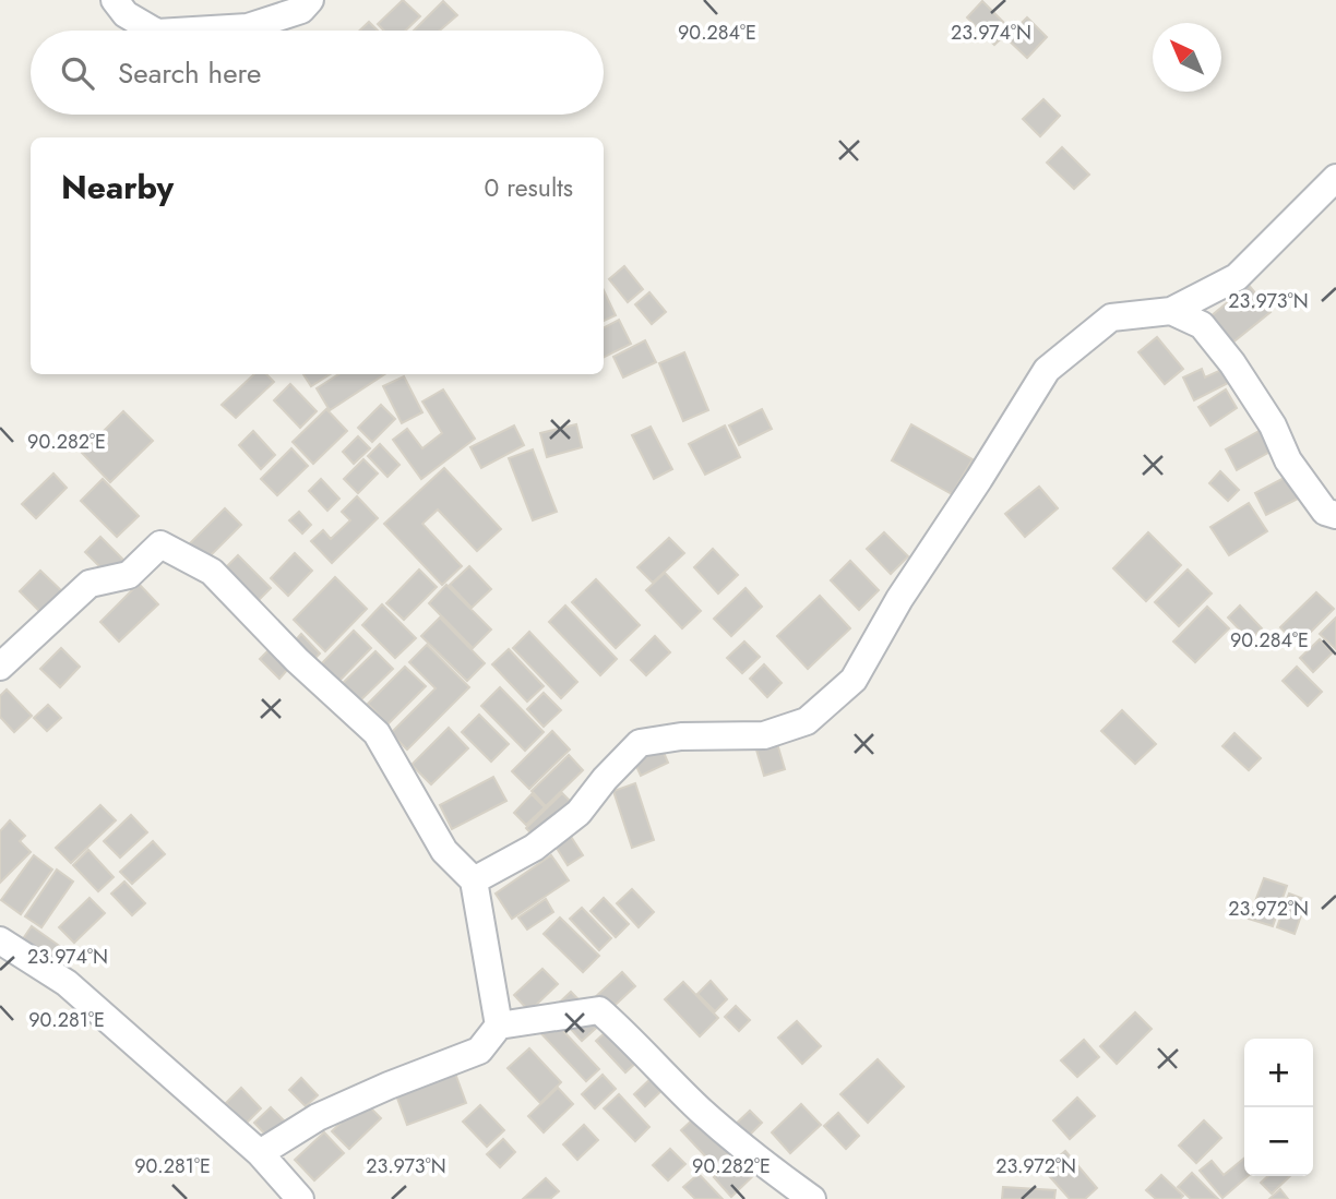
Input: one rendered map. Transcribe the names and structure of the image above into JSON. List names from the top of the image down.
{
  "north": "top left",
  "page": {
    "search": "Search here",
    "heading": ["Nearby", "0 results"],
    "map_buttons": ["+", "−"]
  },
  "coordinates": [
    "23.974°N",
    "90.284°E",
    "23.973°N",
    "90.282°E",
    "23.972°N",
    "90.281°E"
  ]
}
